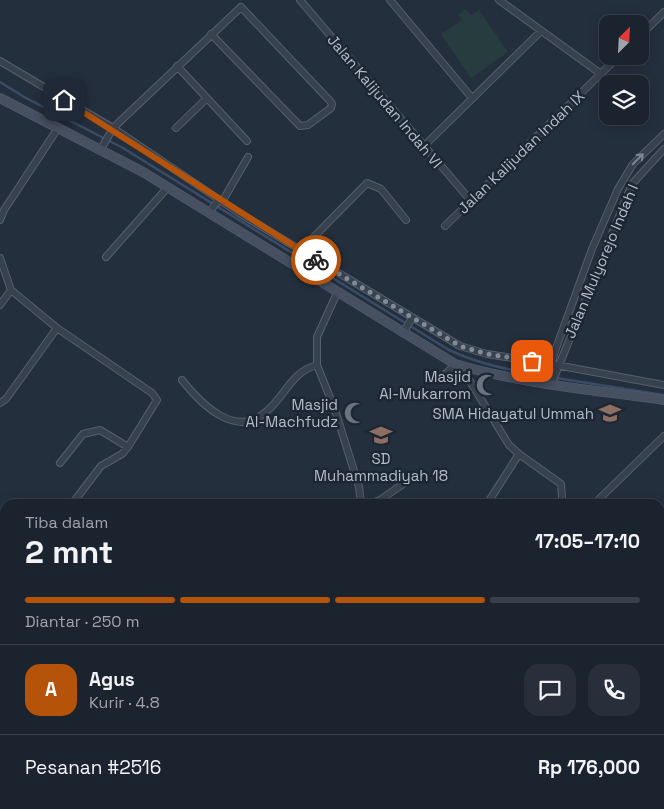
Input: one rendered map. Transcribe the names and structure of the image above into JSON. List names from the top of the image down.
{
  "streets": {
    "street": ["Jalan Kalijudan Indah VI", "Jalan Kalijudan Indah IX", "Jalan Mulyorejo Indah I"]
  },
  "crossings": [
    ["Jalan Kalijudan Indah VI", "Jalan Kalijudan Indah IX"]
  ],
  "places": {
    "mosque": ["Masjid Al-Mukarrom", "Masjid Al-Machfudz"],
    "school or university": ["SMA Hidayatul Ummah", "SD Muhammadiyah 18"]
  },
  "north": "top right",
  "page": {
    "heading": ["2 mnt", "Tiba dalam", "17:05–17:10"],
    "panel": [
      "Agus",
      "Kurir · 4.8",
      "Pesanan #2516",
      "Rp 176,000"
    ],
    "bar": "Diantar · 250 m",
    "round": "A"
  }
}
